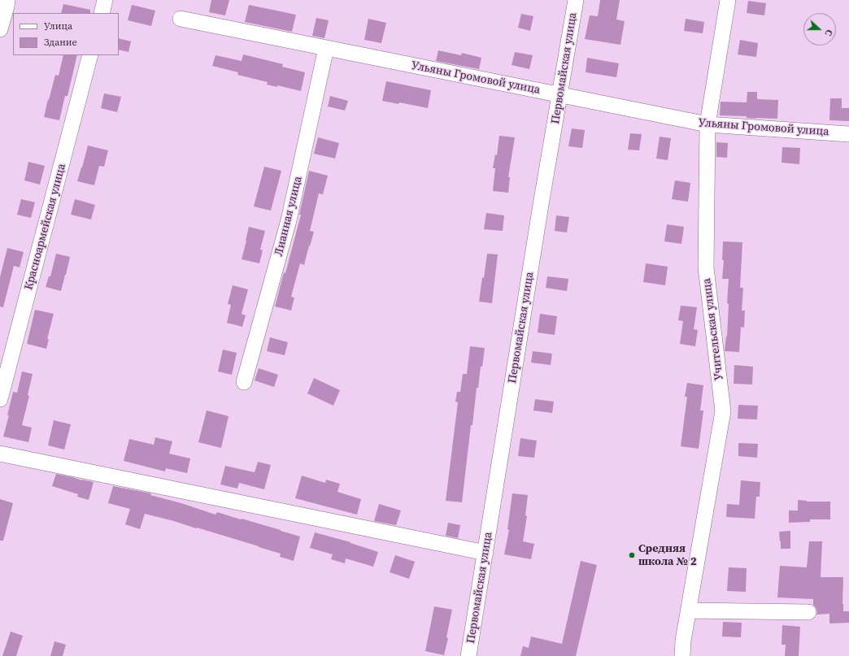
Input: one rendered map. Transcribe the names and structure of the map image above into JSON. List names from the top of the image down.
{
  "streets": {
    "street": [
      "Первомайская улица",
      "Ульяны Громовой улица",
      "Лианная улица",
      "Красноармейская улица",
      "Учительская улица"
    ]
  },
  "crossings": [
    ["Первомайская улица", "Ульяны Громовой улица"],
    ["Ульяны Громовой улица", "Лианная улица"],
    ["Ульяны Громовой улица", "Учительская улица"]
  ],
  "places": ["Средняя школа № 2"],
  "legend": ["Улица", "Здание"],
  "north": "right"
}
